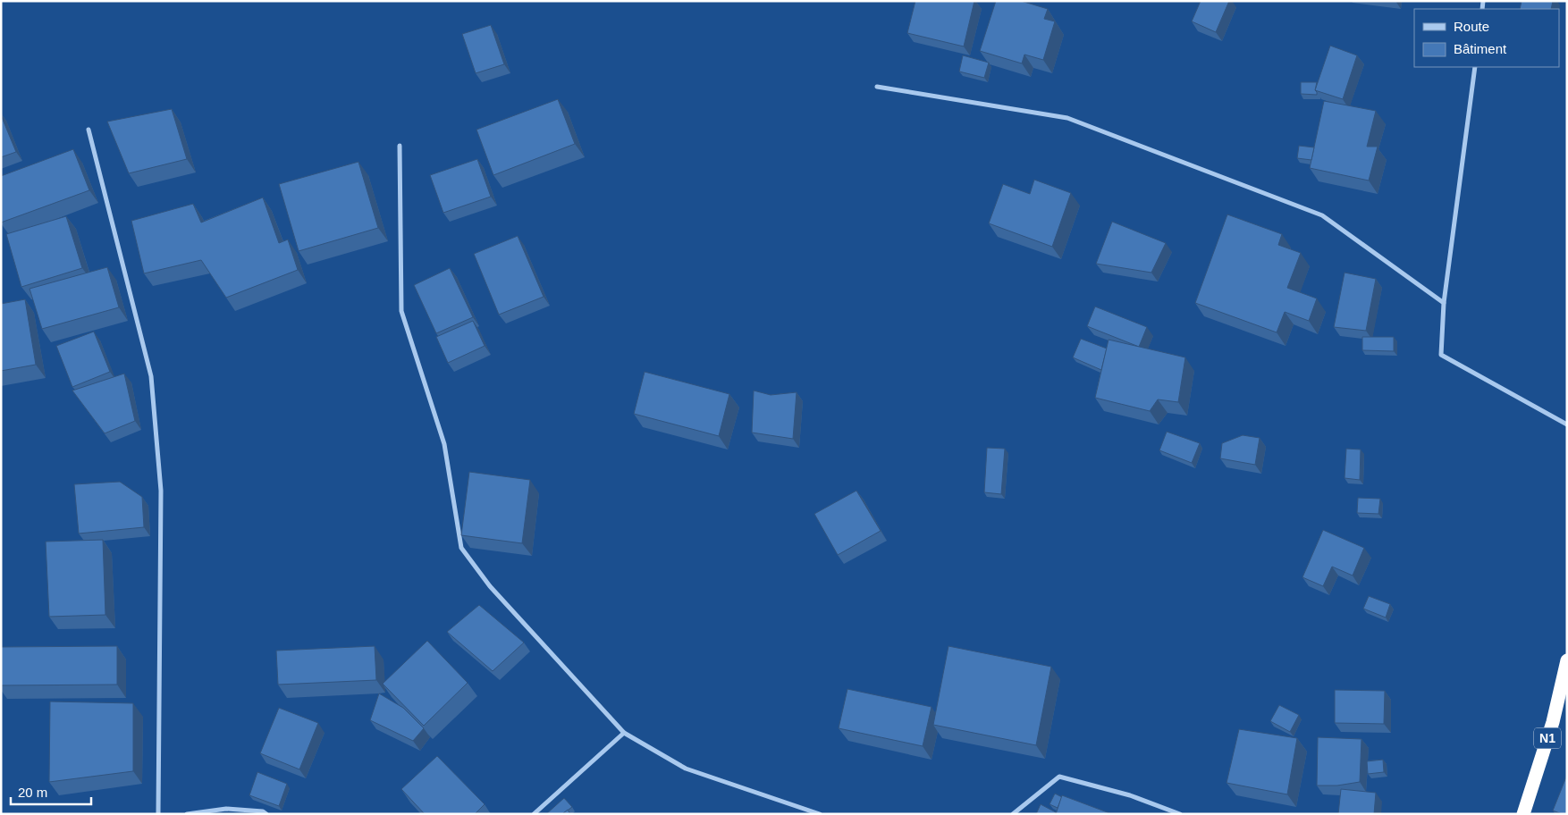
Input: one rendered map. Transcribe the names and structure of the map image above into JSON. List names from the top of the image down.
{
  "streets": {
    "highway": ["N1"]
  },
  "legend": ["Route", "Bâtiment"],
  "scale_bar": "20 m"
}
